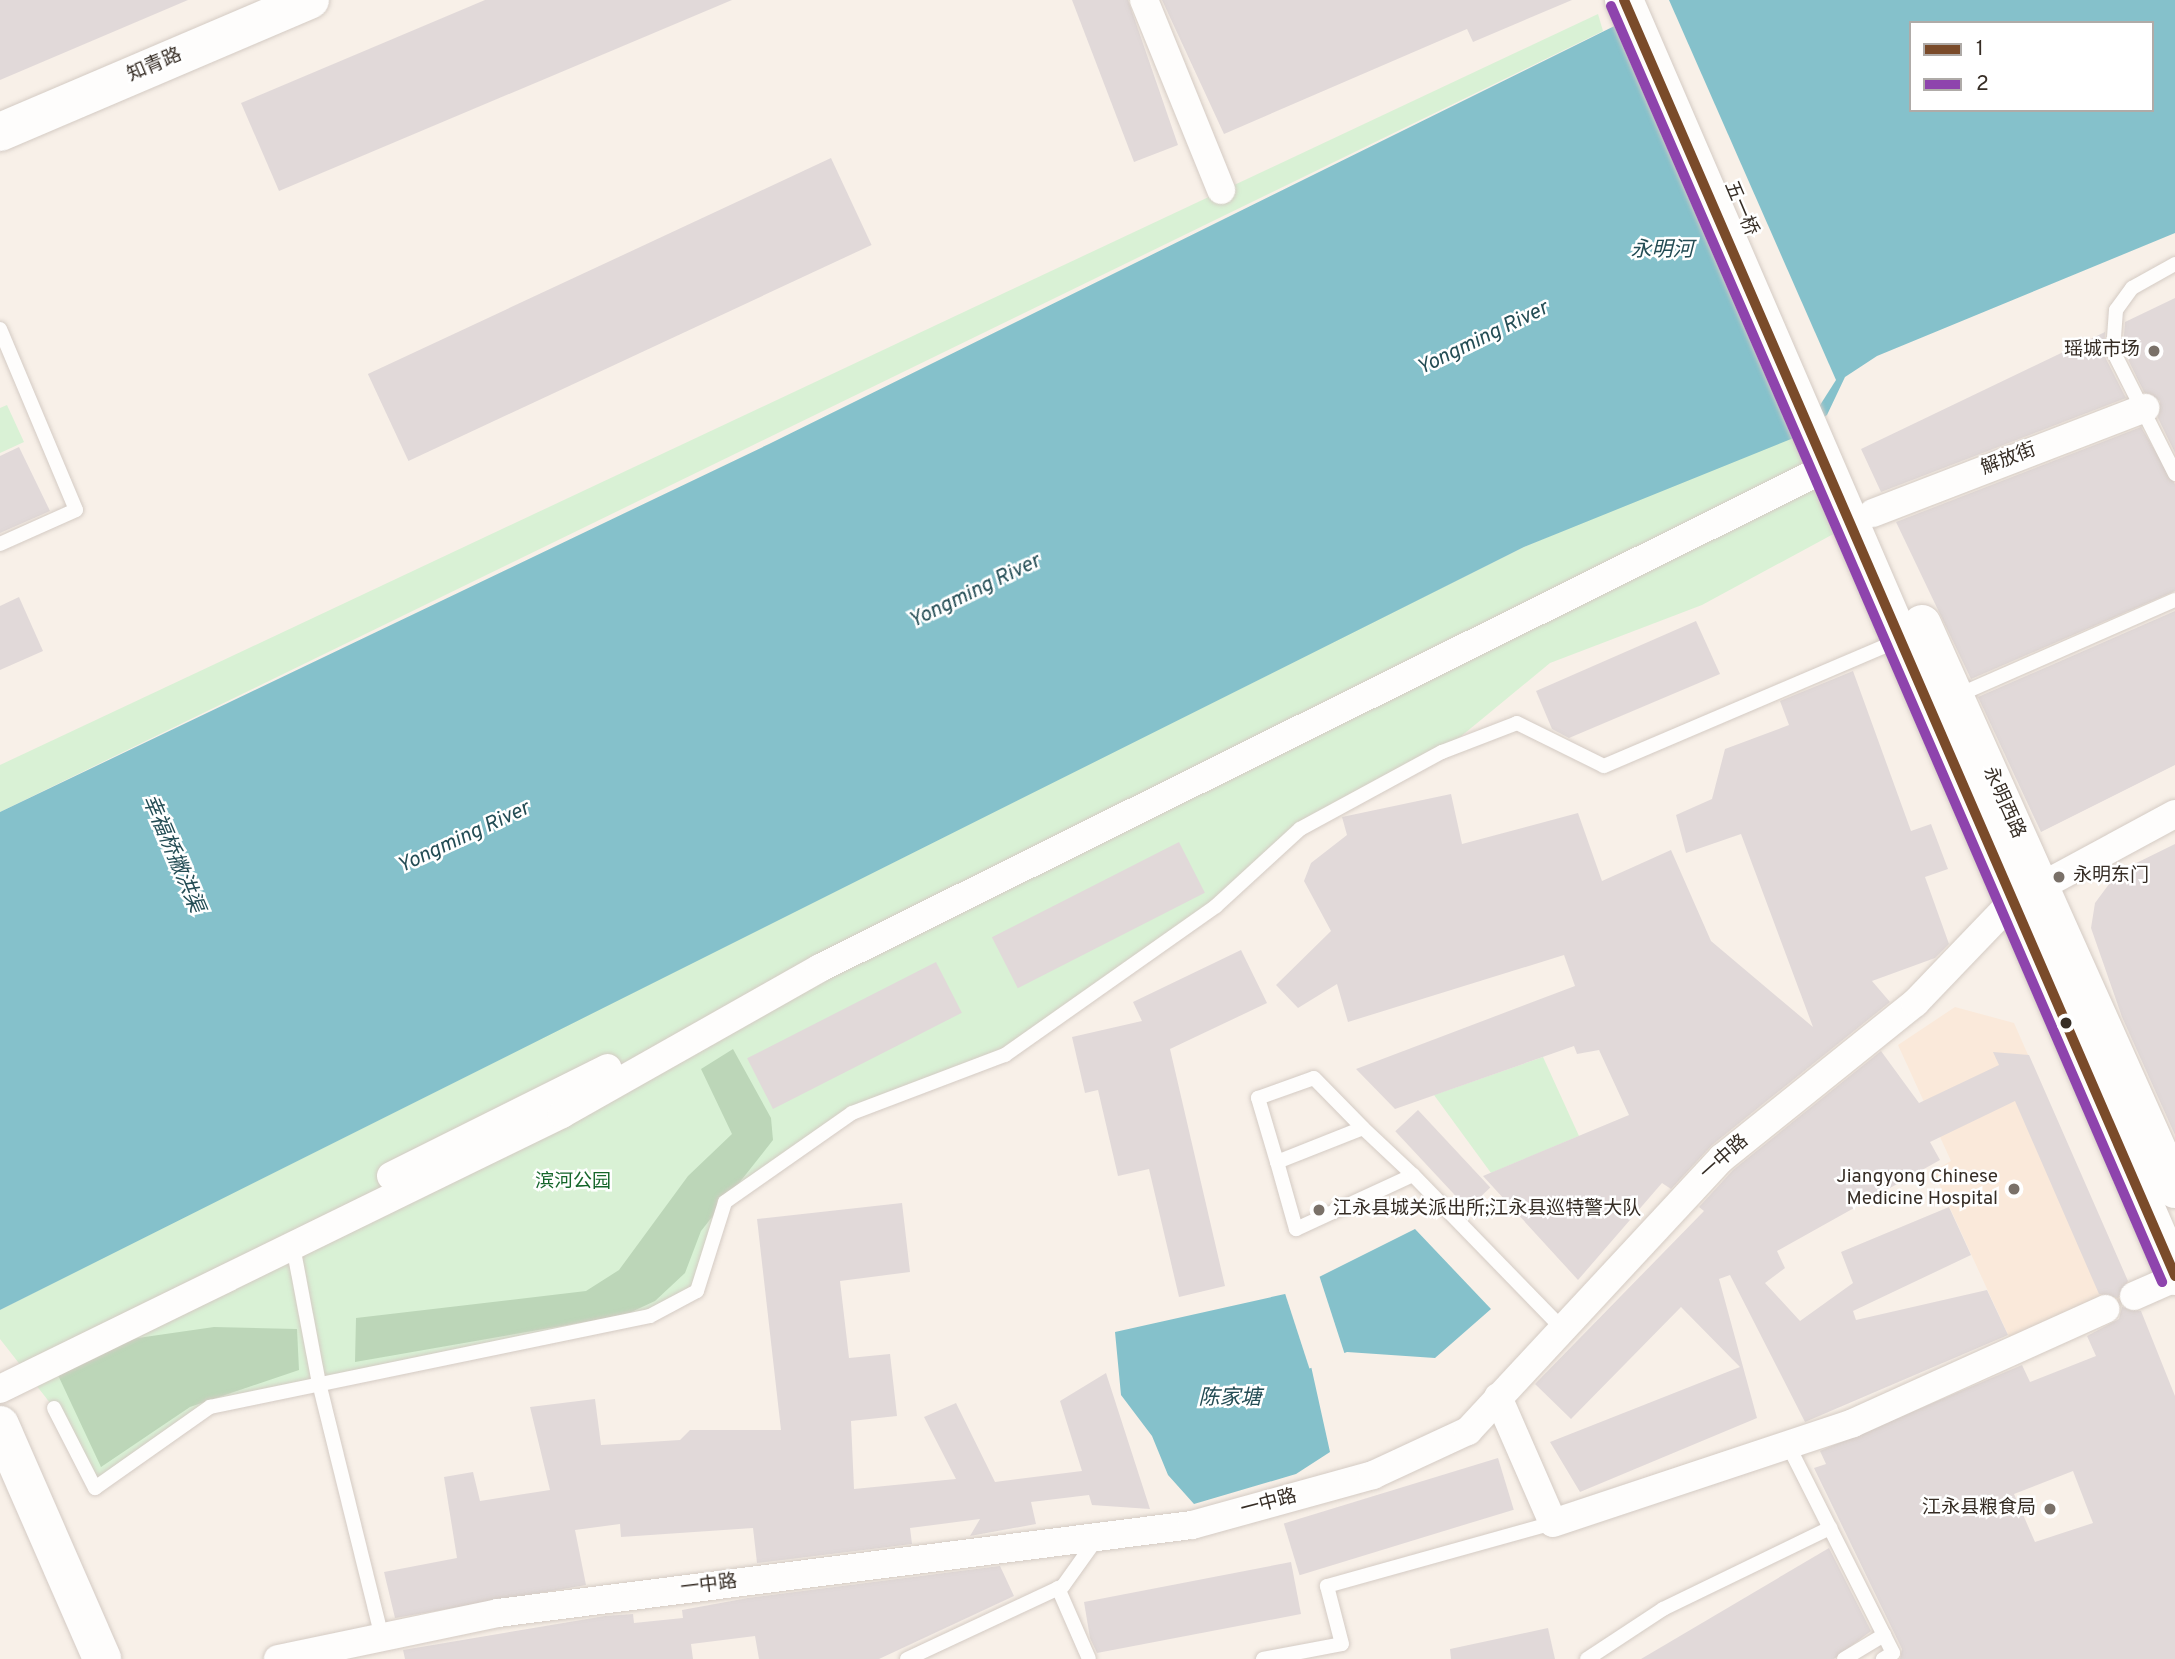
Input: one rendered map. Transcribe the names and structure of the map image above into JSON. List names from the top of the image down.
{
  "streets": {
    "main road": ["知青路", "五一桥", "永明西路"],
    "street": ["解放街", "一中路"]
  },
  "crossings": [
    ["五一桥", "永明西路"],
    ["解放街", "永明西路"],
    ["永明西路", "一中路"]
  ],
  "water": [
    "永明河",
    "Yongming River",
    "幸福桥撇洪渠",
    "陈家塘"
  ],
  "parks": ["滨河公园"],
  "places": [
    "瑶城市场",
    "永明东门",
    "Jiangyong Chinese Medicine Hospital",
    "江永县城关派出所;江永县巡特警大队",
    "江永县粮食局"
  ],
  "lines": ["transit line 1", "transit line 2"],
  "legend": ["1", "2"]
}
